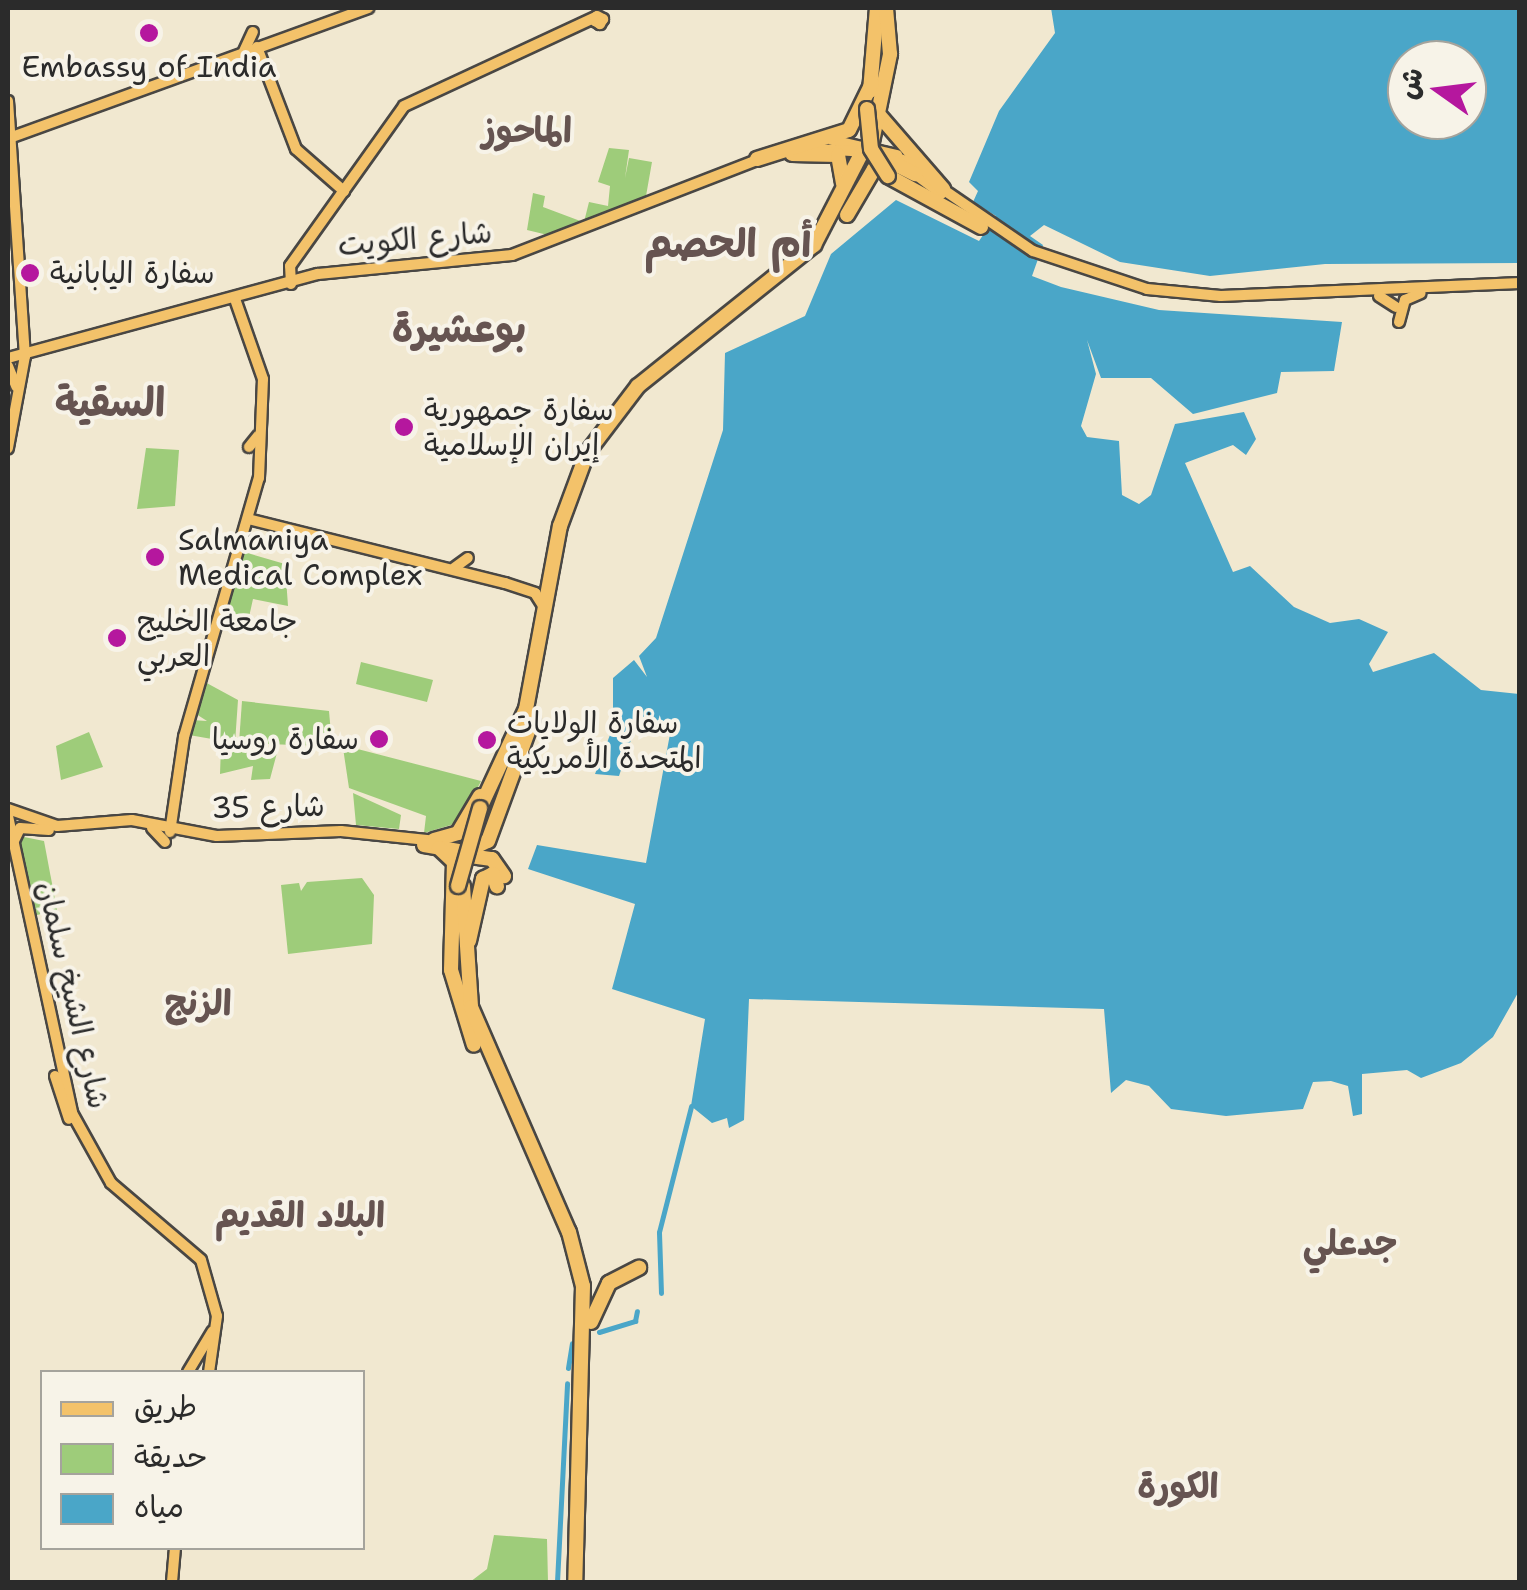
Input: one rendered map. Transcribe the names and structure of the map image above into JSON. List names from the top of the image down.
{
  "streets": {
    "main road": ["شارع الكويت", "شارع 35", "شارع الشيخ سلمان"]
  },
  "crossings": [
    ["شارع 35", "شارع الشيخ سلمان"]
  ],
  "districts": [
    "الماحوز",
    "أم الحصم",
    "بوعشيرة",
    "السقية",
    "الزنج",
    "البلاد القديم",
    "جدعلي",
    "الكورة"
  ],
  "places": [
    "Embassy of India",
    "سفارة اليابانية",
    "سفارة جمهورية إيران الإسلامية",
    "Salmaniya Medical Complex",
    "جامعة الخليج العربي",
    "سفارة روسيا",
    "سفارة الولايات المتحدة الأمريكية"
  ],
  "legend": ["طريق", "حديقة", "مياه"],
  "north": "left"
}
